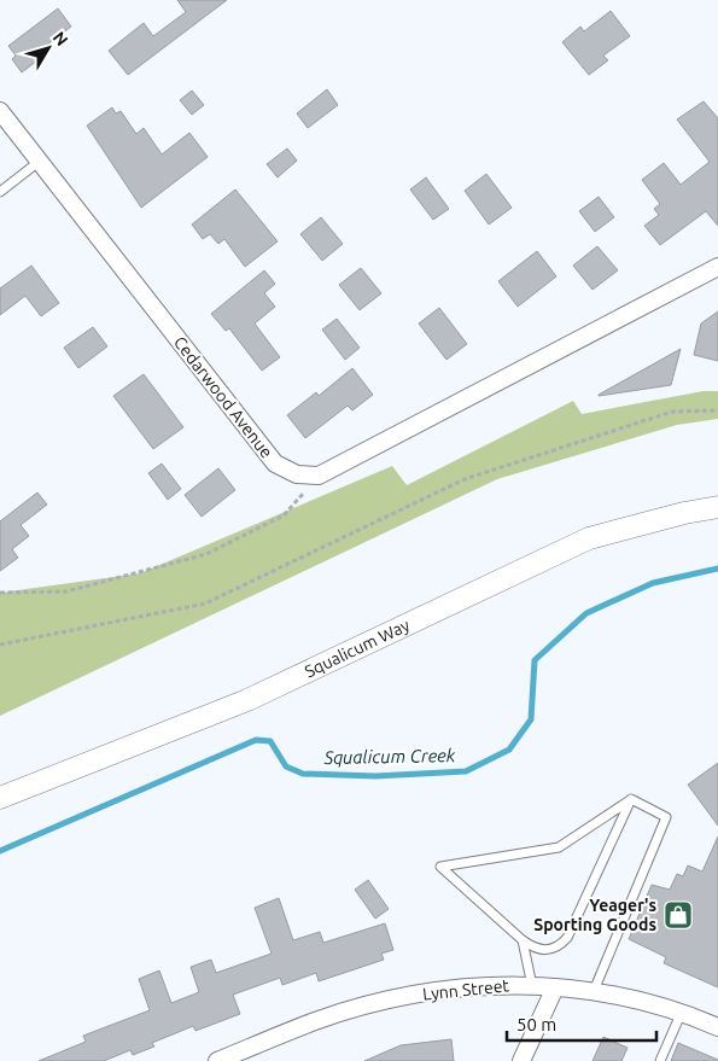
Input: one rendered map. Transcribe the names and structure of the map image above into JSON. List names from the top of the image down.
{
  "streets": {
    "street": ["Cedarwood Avenue", "Squalicum Way", "Lynn Street"]
  },
  "water": ["Squalicum Creek"],
  "places": {
    "shop": ["Yeager's Sporting Goods"]
  },
  "scale_bar": "50 m",
  "north": "top right"
}
